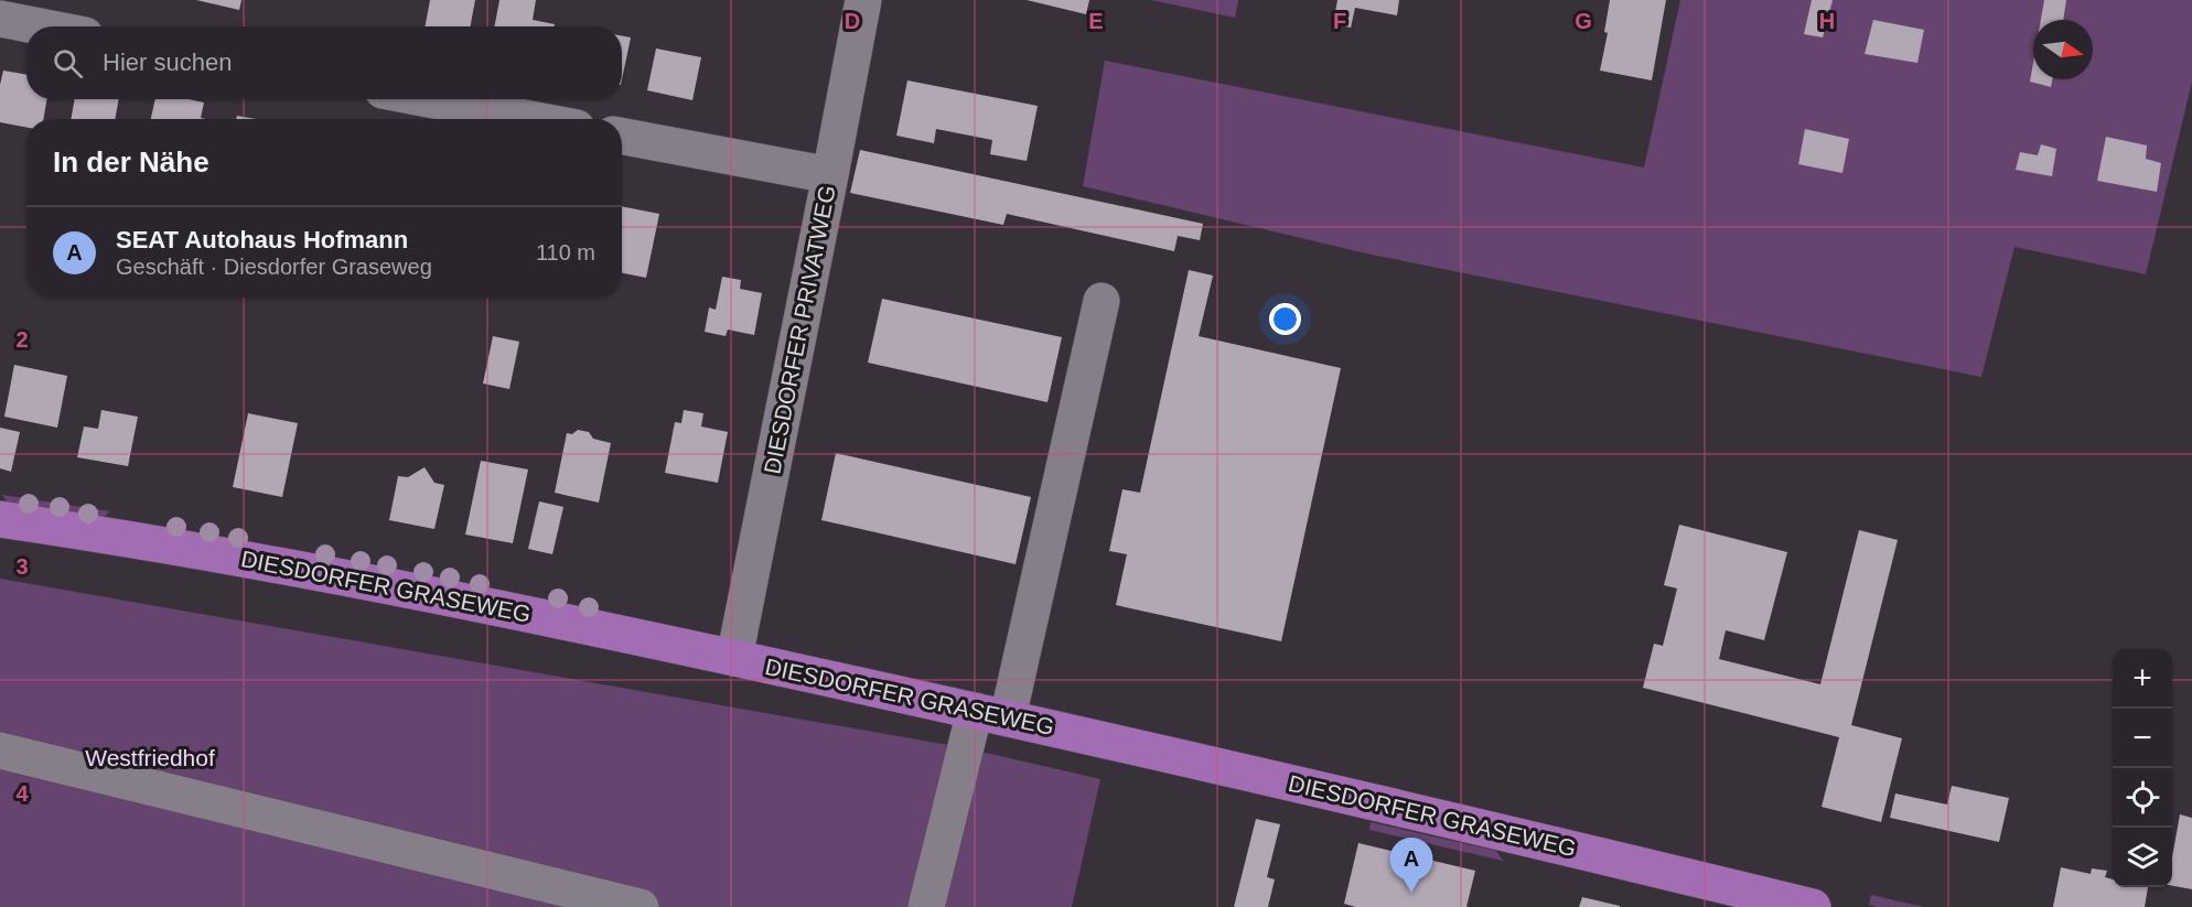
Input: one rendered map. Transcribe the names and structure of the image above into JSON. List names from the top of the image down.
{
  "streets": {
    "main road": ["DIESDORFER GRASEWEG"],
    "street": ["DIESDORFER PRIVATWEG"]
  },
  "crossings": [
    ["DIESDORFER PRIVATWEG", "DIESDORFER GRASEWEG"]
  ],
  "parks": ["Westfriedhof"],
  "north": "right",
  "page": {
    "search": "Hier suchen",
    "heading": "In der Nähe",
    "list": [
      {
        "mark": "A",
        "name": "SEAT Autohaus Hofmann",
        "note": "Geschäft · Diesdorfer Graseweg",
        "value": "110 m"
      }
    ],
    "map_buttons": ["+", "−"],
    "pins": "A"
  },
  "grid": {
    "columns": [
      "D",
      "E",
      "F",
      "G",
      "H"
    ],
    "rows": ["2", "3", "4"]
  }
}
